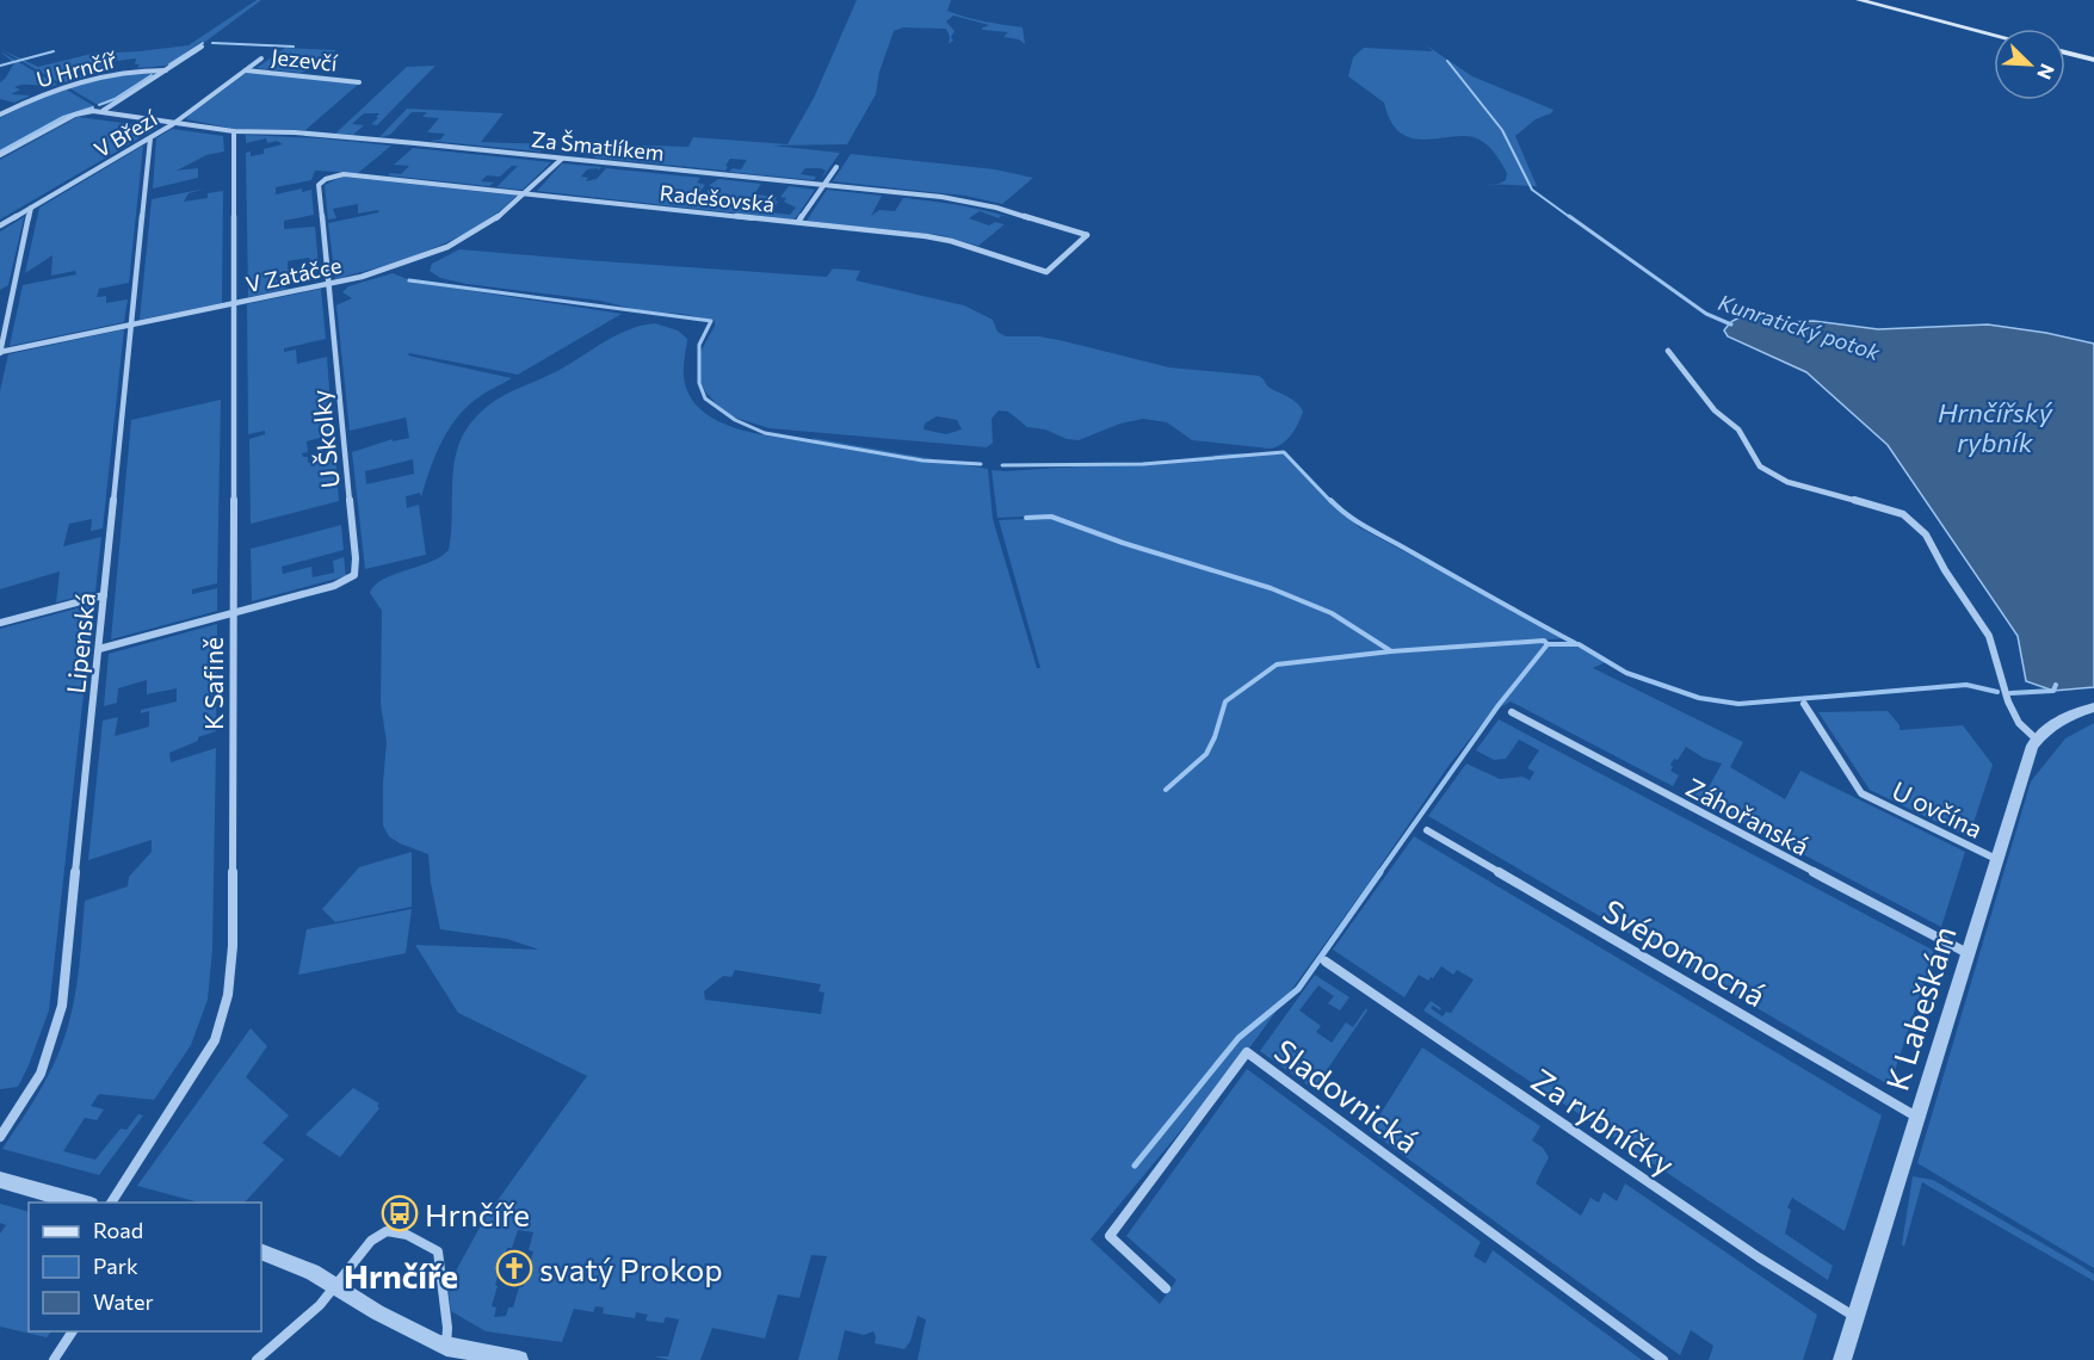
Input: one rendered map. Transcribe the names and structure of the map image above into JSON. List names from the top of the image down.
{
  "streets": {
    "street": [
      "Jezevčí",
      "U Hrnčíř",
      "V Březí",
      "Za Šmatlíkem",
      "Radešovská",
      "V Zatáčce",
      "U Školky",
      "Lipenská",
      "K Safině",
      "U ovčína",
      "Záhořanská",
      "Svépomocná",
      "K Labeškám",
      "Sladovnická",
      "Za rybníčky"
    ]
  },
  "crossings": [
    ["Jezevčí", "V Březí"],
    ["V Březí", "Za Šmatlíkem"],
    ["V Březí", "Lipenská"],
    ["Za Šmatlíkem", "Radešovská"],
    ["Za Šmatlíkem", "V Zatáčce"],
    ["Za Šmatlíkem", "K Safině"],
    ["Radešovská", "V Zatáčce"],
    ["Radešovská", "U Školky"],
    ["V Zatáčce", "U Školky"],
    ["V Zatáčce", "Lipenská"],
    ["V Zatáčce", "K Safině"],
    ["U Školky", "K Safině"],
    ["U ovčína", "K Labeškám"],
    ["Záhořanská", "K Labeškám"],
    ["Svépomocná", "K Labeškám"],
    ["K Labeškám", "Za rybníčky"]
  ],
  "districts": ["Hrnčíře"],
  "water": ["Kunratický potok", "Hrnčířský rybník"],
  "places": {
    "bus stop": ["Hrnčíře"],
    "church": ["svatý Prokop"]
  },
  "legend": ["Road", "Park", "Water"],
  "north": "bottom right"
}
